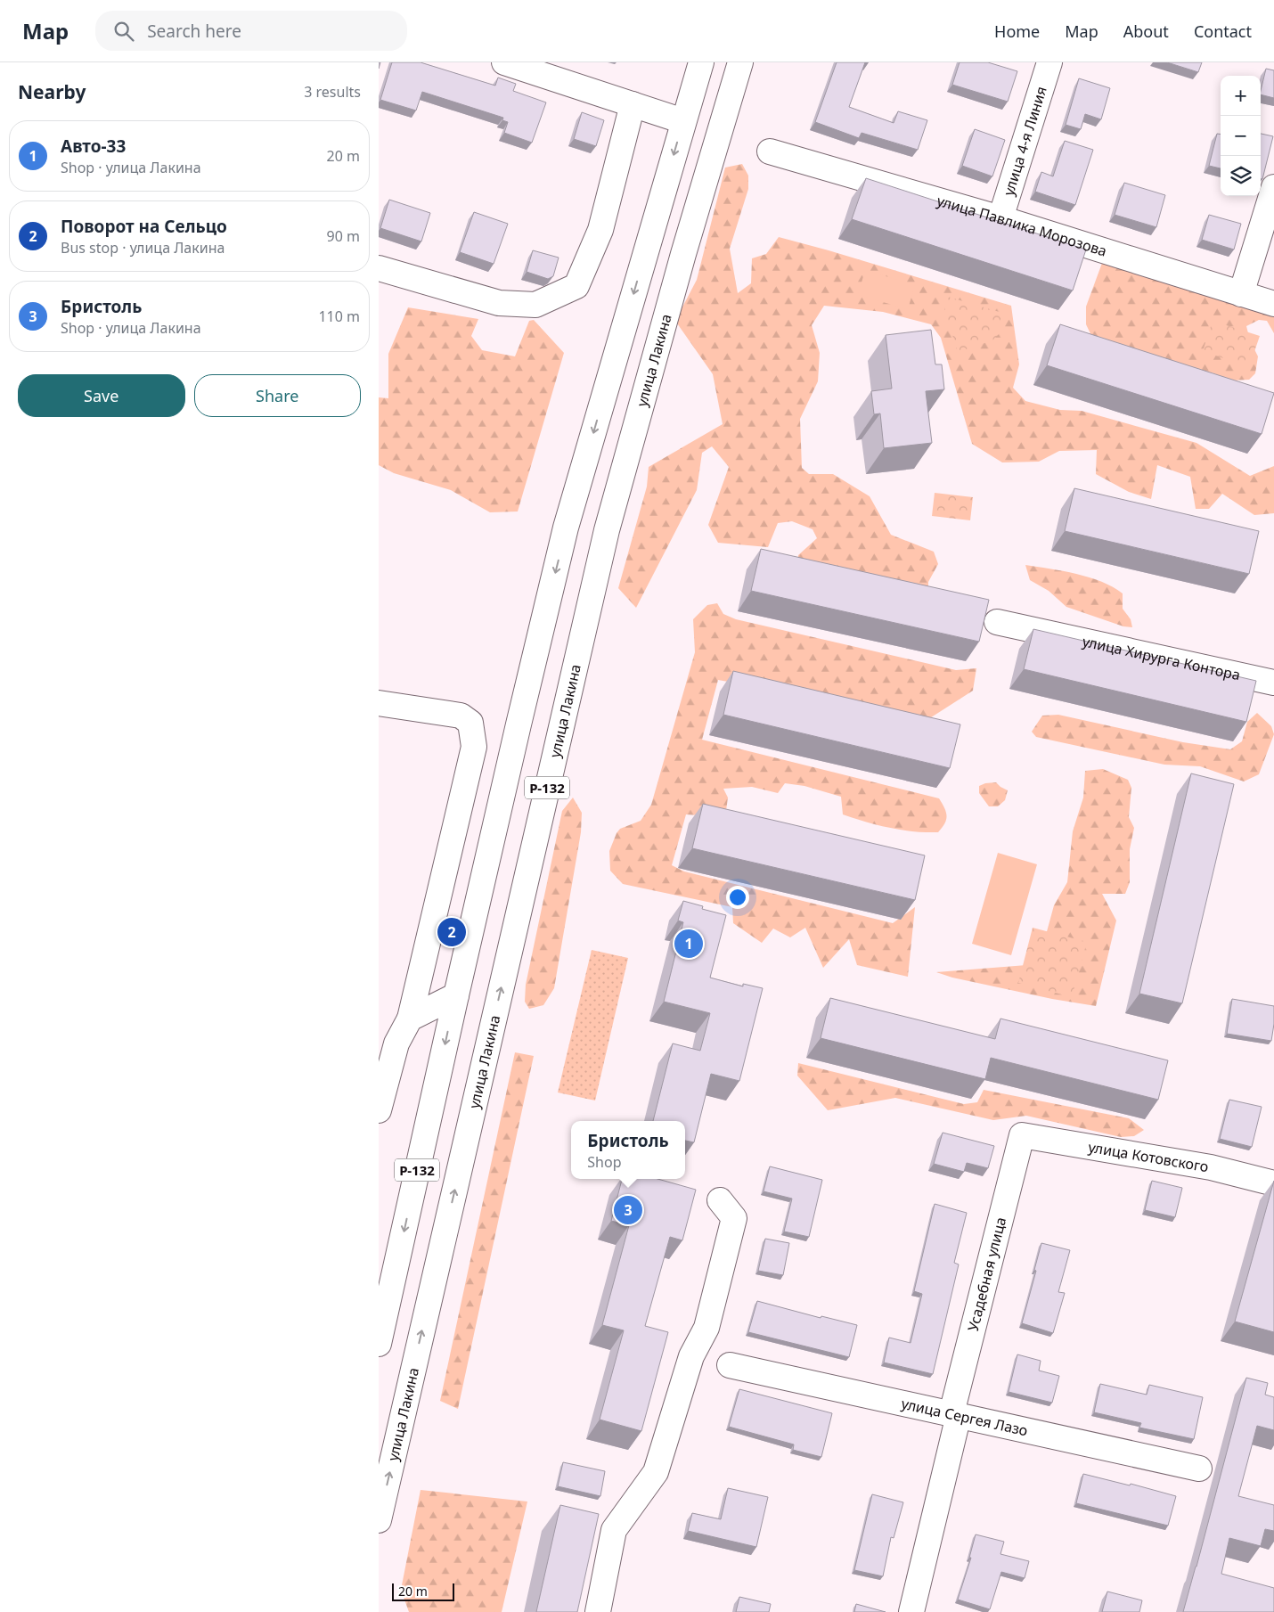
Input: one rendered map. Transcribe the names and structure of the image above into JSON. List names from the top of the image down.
{
  "streets": {
    "main road": [
      "улица 4-я Линия",
      "улица Павлика Морозова",
      "улица Лакина",
      "улица Хирурга Контора",
      "Р-132",
      "улица Котовского",
      "Усадебная улица",
      "улица Сергея Лазо"
    ]
  },
  "crossings": [
    ["улица 4-я Линия", "улица Павлика Морозова"],
    ["улица Котовского", "Усадебная улица"],
    ["Усадебная улица", "улица Сергея Лазо"]
  ],
  "scale_bar": "20 m",
  "page": {
    "header": "Map",
    "search": "Search here",
    "nav": [
      "Home",
      "Map",
      "About",
      "Contact"
    ],
    "heading": ["Nearby", "3 results"],
    "map_buttons": ["+", "−"],
    "list": [
      {
        "mark": "1",
        "name": "Авто-33",
        "note": "Shop · улица Лакина",
        "value": "20 m"
      },
      {
        "mark": "2",
        "name": "Поворот на Сельцо",
        "note": "Bus stop · улица Лакина",
        "value": "90 m"
      },
      {
        "mark": "3",
        "name": "Бристоль",
        "note": "Shop · улица Лакина",
        "value": "110 m"
      }
    ],
    "buttons": ["Save", "Share"],
    "pins": ["2", "1", "3"],
    "popup": ["Бристоль", "Shop"],
    "scale": "20 m"
  }
}
